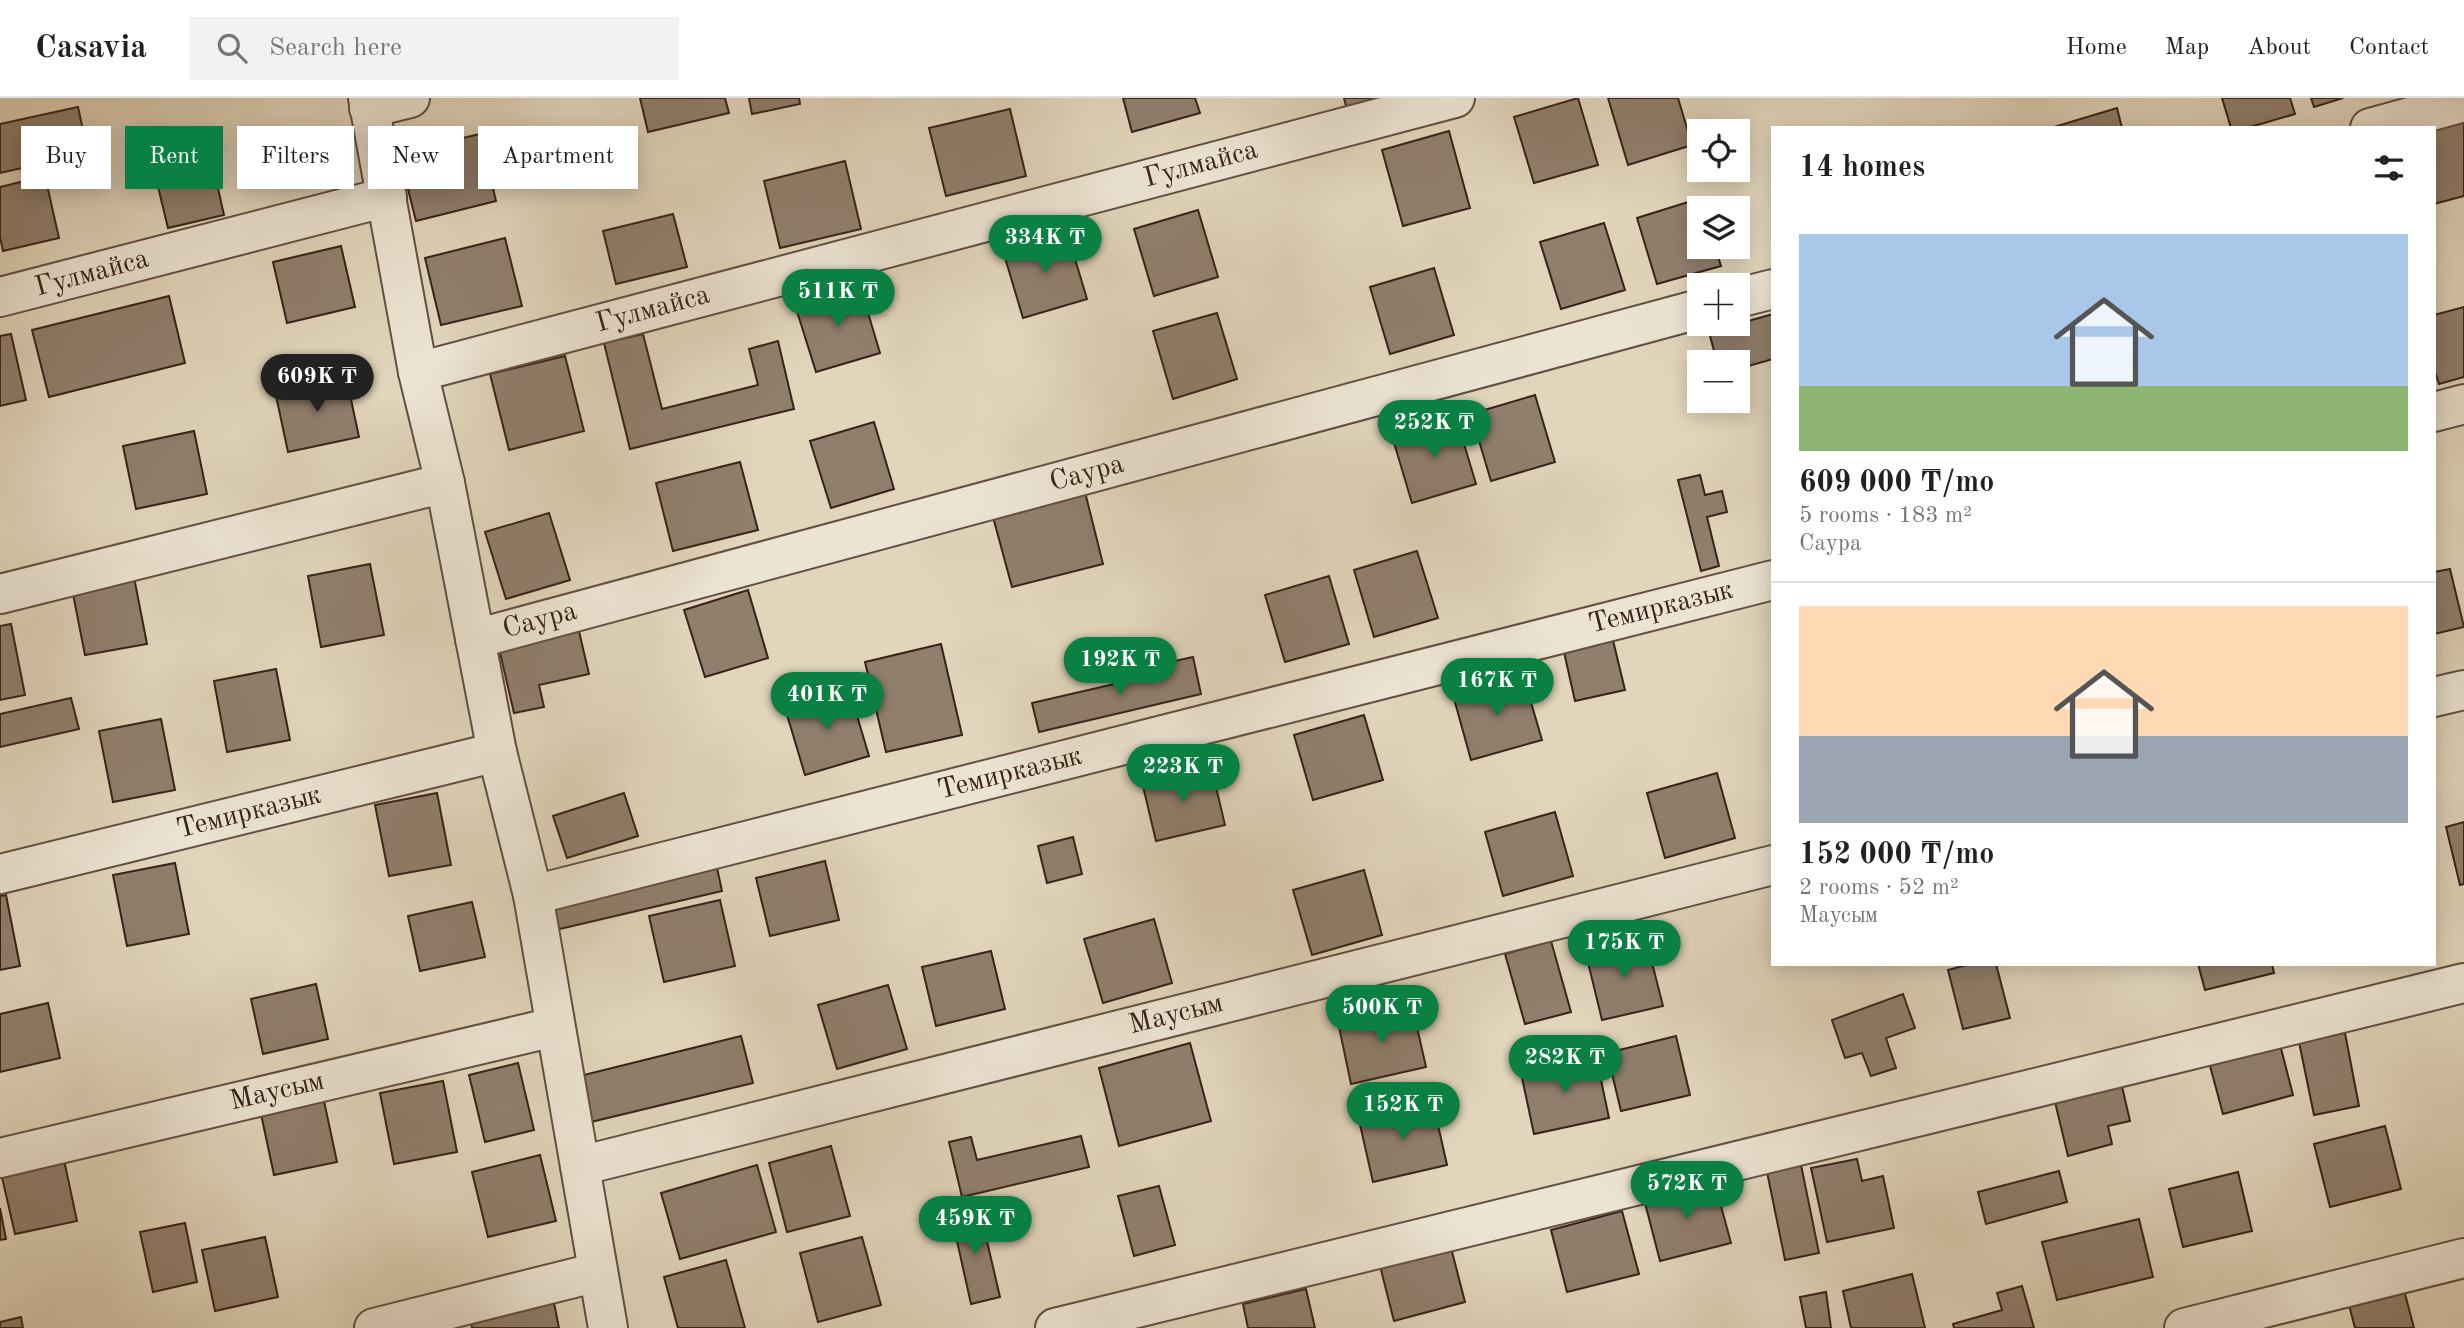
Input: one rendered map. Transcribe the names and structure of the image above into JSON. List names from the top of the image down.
{
  "streets": {
    "street": [
      "Гулмайса",
      "Саура",
      "Темирказык",
      "Маусым"
    ]
  },
  "page": {
    "header": "Casavia",
    "search": "Search here",
    "nav": [
      "Home",
      "Map",
      "About",
      "Contact"
    ],
    "map_buttons": ["+", "−"],
    "chip": [
      "Buy",
      "Rent",
      "Filters",
      "New",
      "Apartment"
    ],
    "heading": "14 homes",
    "list": [
      {
        "name": "609 000 ₸/mo",
        "note": "5 rooms · 183 m² · Саура"
      },
      {
        "name": "152 000 ₸/mo",
        "note": "2 rooms · 52 m² · Маусым"
      }
    ],
    "price": [
      "334K ₸",
      "511K ₸",
      "609K ₸",
      "252K ₸",
      "192K ₸",
      "167K ₸",
      "401K ₸",
      "223K ₸",
      "175K ₸",
      "500K ₸",
      "282K ₸",
      "152K ₸",
      "572K ₸",
      "459K ₸"
    ]
  }
}
